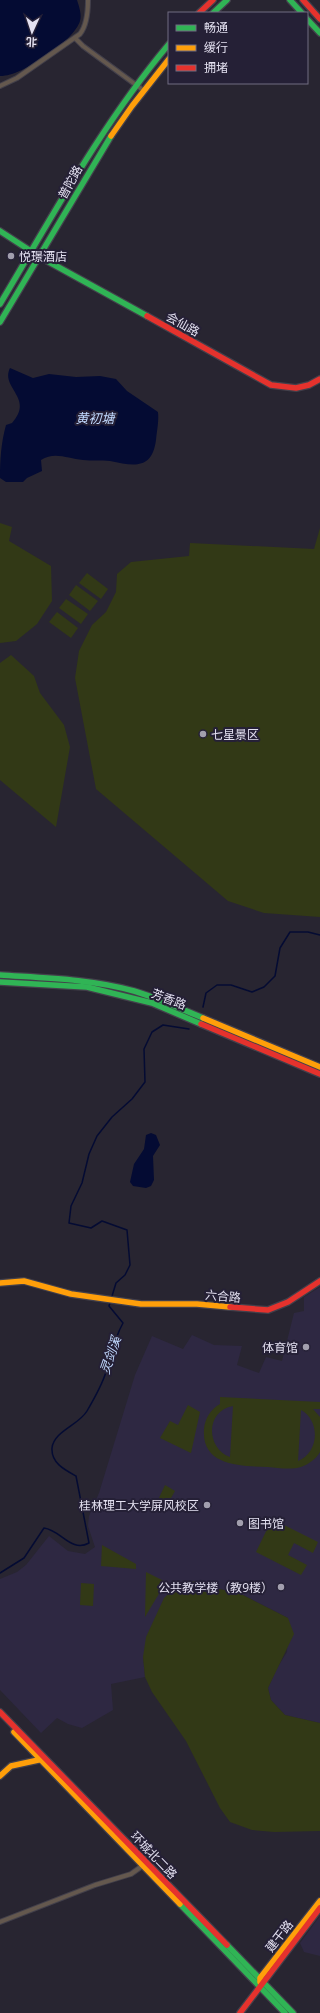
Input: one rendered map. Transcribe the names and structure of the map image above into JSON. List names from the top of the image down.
{
  "streets": {
    "main road": [
      "普陀路",
      "会仙路",
      "芳香路",
      "六合路",
      "环城北二路",
      "建干路"
    ]
  },
  "crossings": [
    ["普陀路", "会仙路"],
    ["环城北二路", "建干路"]
  ],
  "water": ["黄初塘", "灵剑溪"],
  "places": [
    "悦璟酒店",
    "七星景区",
    "体育馆",
    "桂林理工大学屏风校区",
    "图书馆",
    "公共教学楼（教9楼）"
  ],
  "legend": ["畅通", "缓行", "拥堵"],
  "north": "bottom"
}
